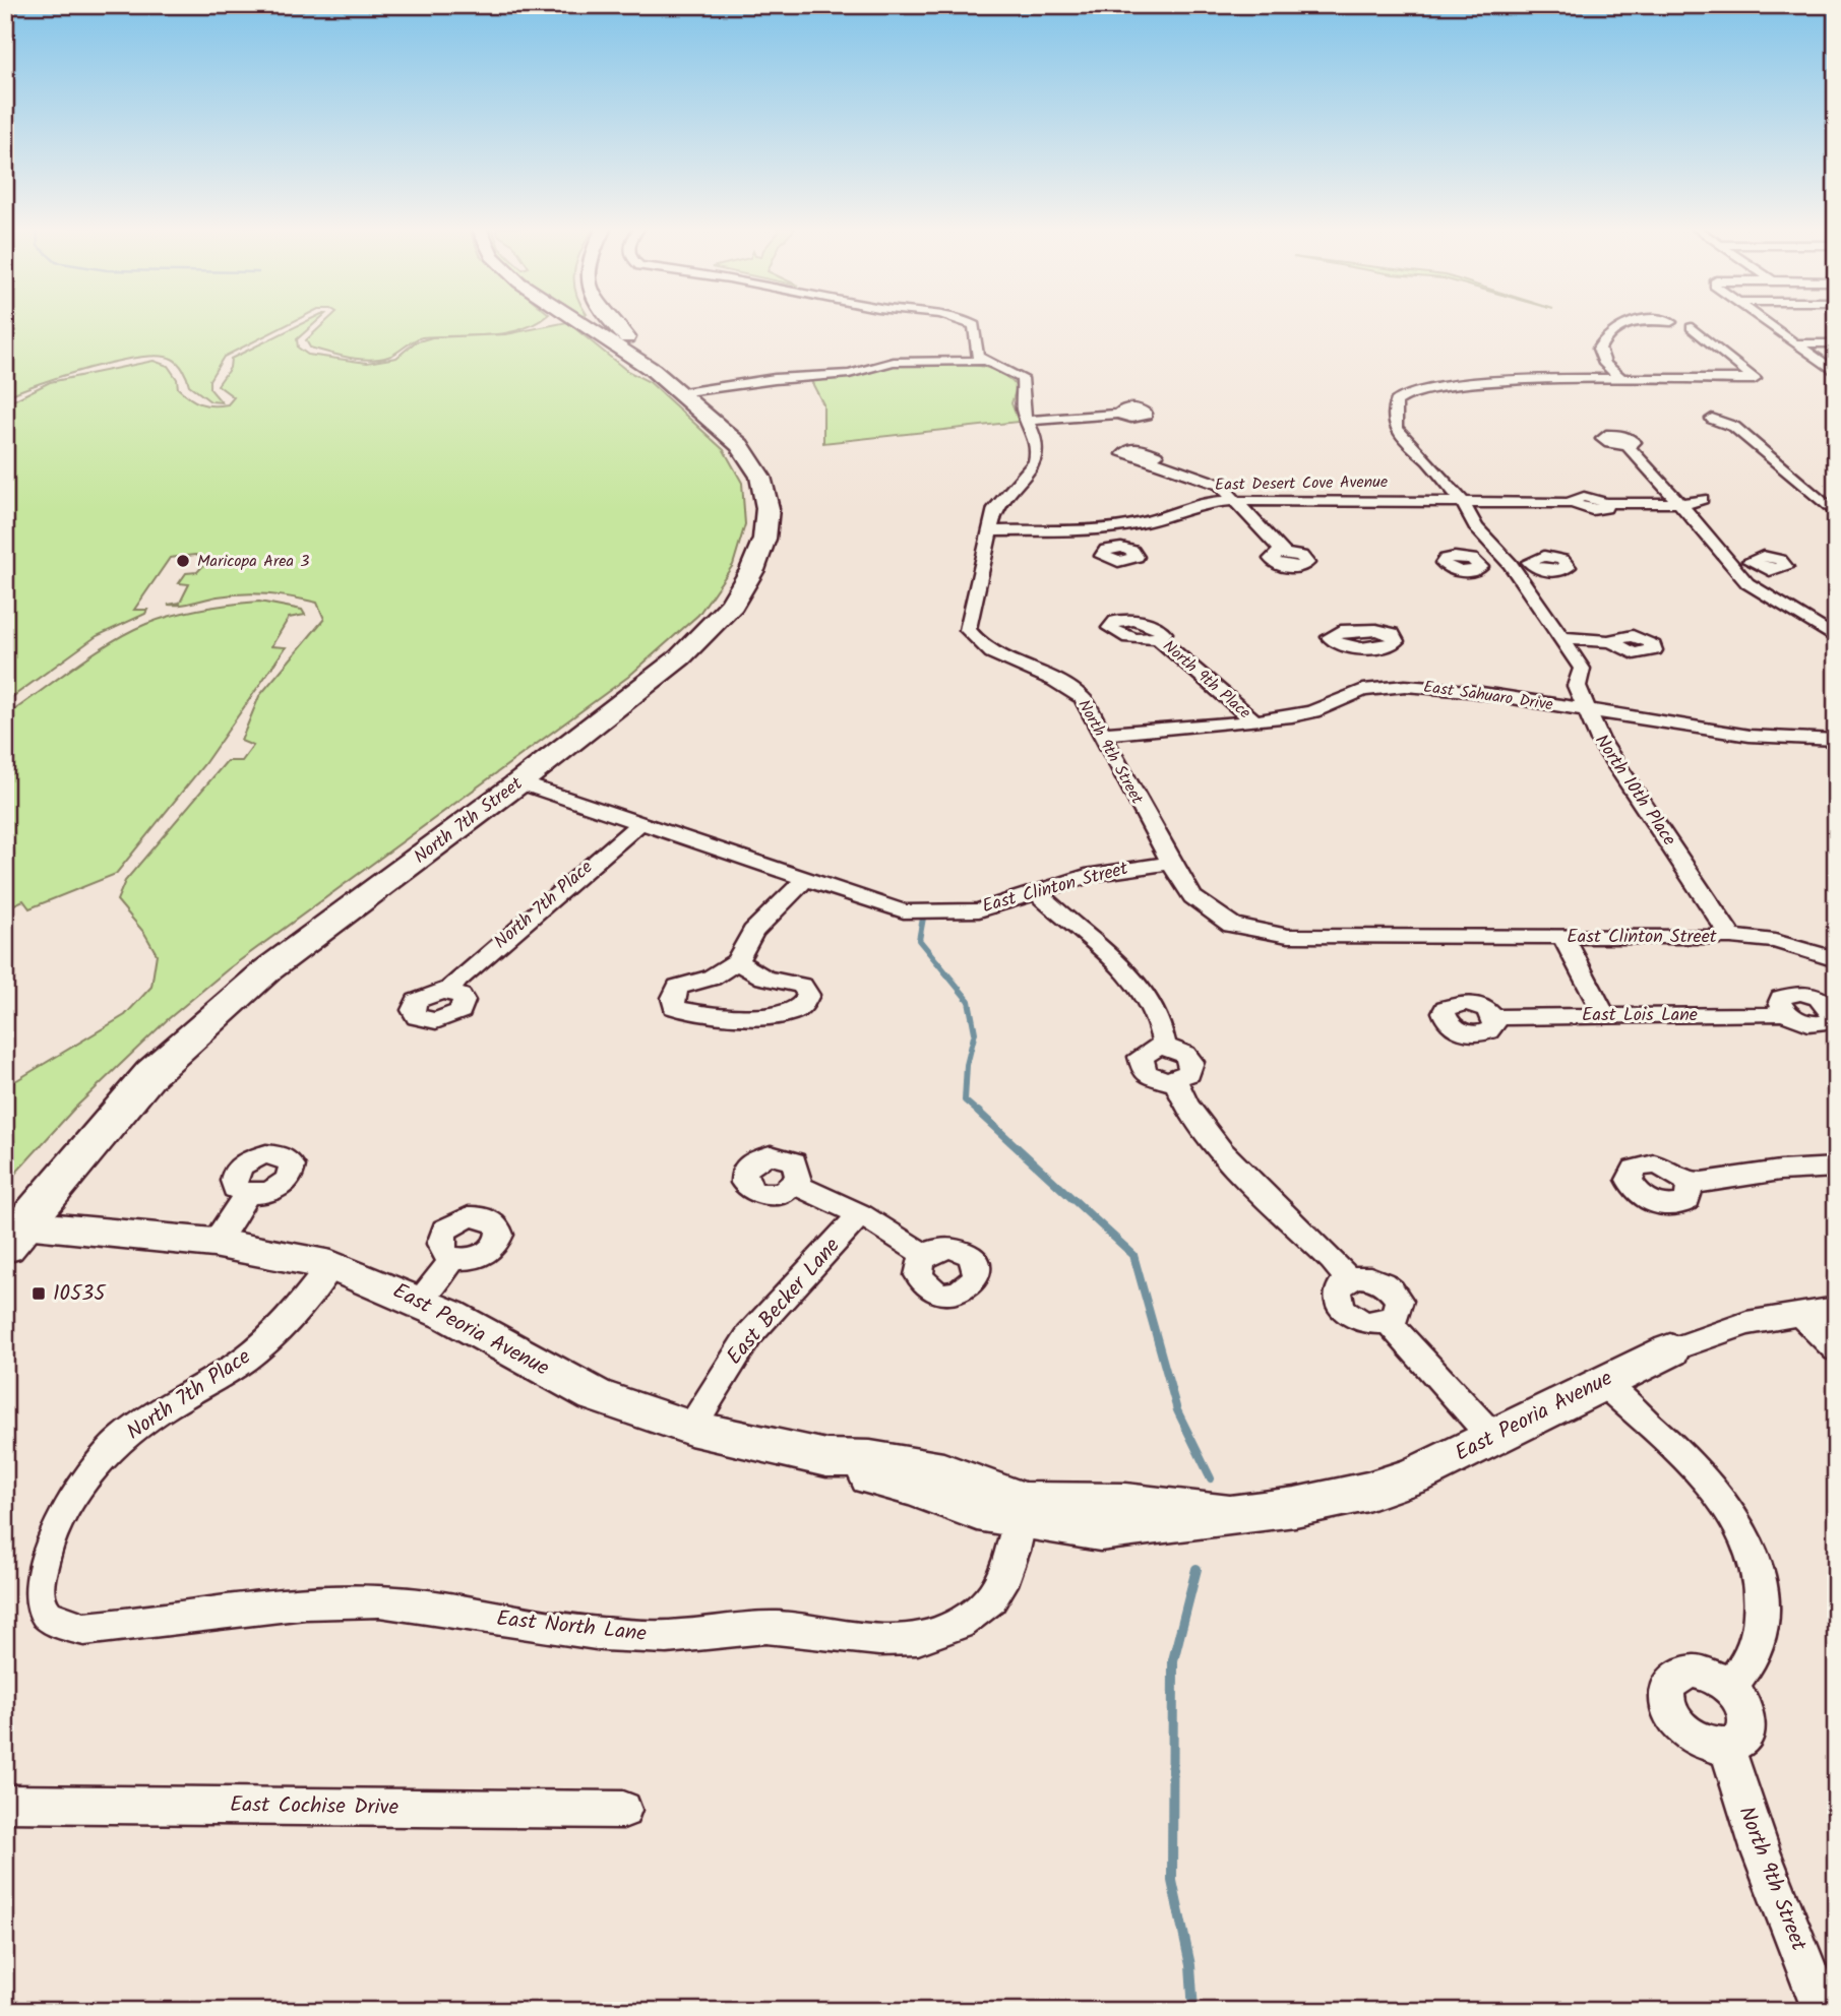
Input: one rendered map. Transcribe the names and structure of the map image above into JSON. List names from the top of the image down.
{
  "streets": {
    "main road": ["North 7th Street"],
    "street": [
      "East Desert Cove Avenue",
      "North 9th Place",
      "East Sahuaro Drive",
      "North 9th Street",
      "North 10th Place",
      "East Clinton Street",
      "North 7th Place",
      "East Lois Lane",
      "East Becker Lane",
      "East Peoria Avenue",
      "East North Lane",
      "East Cochise Drive"
    ]
  },
  "crossings": [
    ["East Desert Cove Avenue", "North 9th Street"],
    ["East Desert Cove Avenue", "North 10th Place"],
    ["North 9th Place", "East Sahuaro Drive"],
    ["East Sahuaro Drive", "North 9th Street"],
    ["East Sahuaro Drive", "North 10th Place"],
    ["North 9th Street", "East Clinton Street"],
    ["North 10th Place", "East Clinton Street"],
    ["North 7th Street", "East Clinton Street"],
    ["North 7th Street", "East Peoria Avenue"],
    ["East Clinton Street", "North 7th Place"],
    ["North 7th Place", "East Peoria Avenue"],
    ["North 7th Place", "East North Lane"],
    ["East Becker Lane", "East Peoria Avenue"],
    ["East Peoria Avenue", "East North Lane"]
  ],
  "places": {
    "other": ["Maricopa Area 3"],
    "transit": ["10535"]
  }
}
